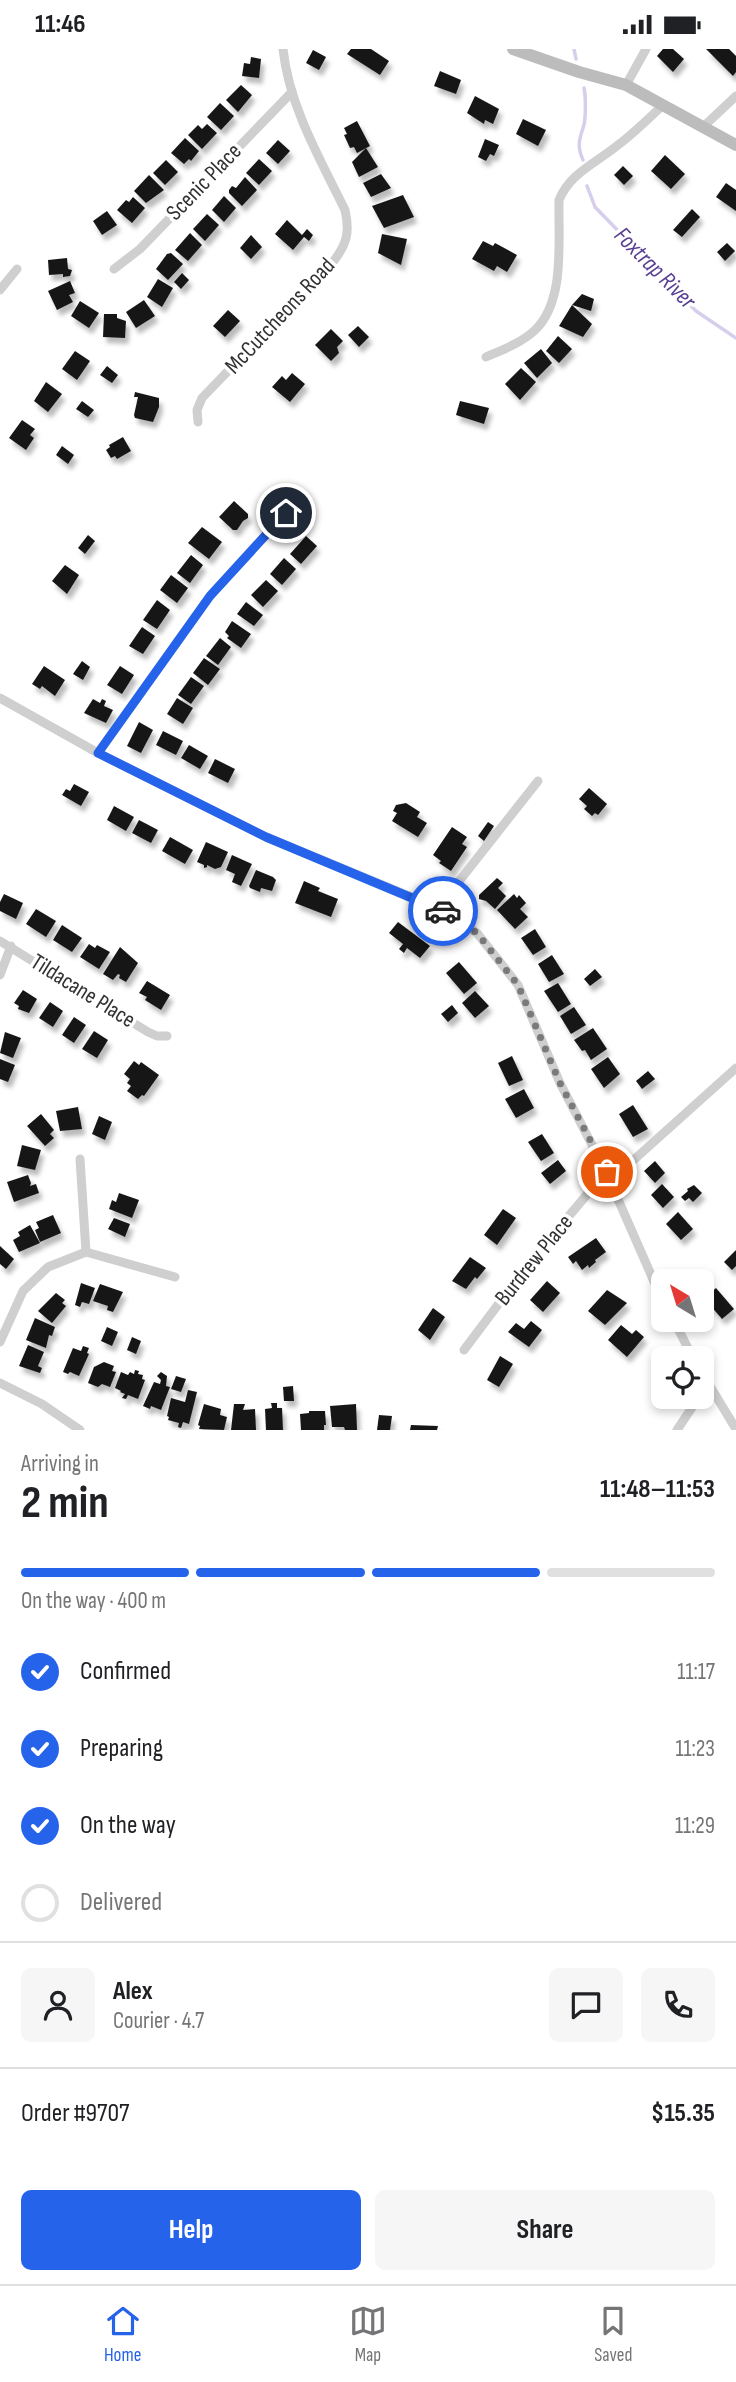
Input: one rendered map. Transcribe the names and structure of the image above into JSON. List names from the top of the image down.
{
  "streets": {
    "street": [
      "Scenic Place",
      "McCutcheons Road",
      "Tildacane Place",
      "Burdrew Place"
    ]
  },
  "crossings": [
    ["Scenic Place", "McCutcheons Road"]
  ],
  "water": ["Foxtrap River"],
  "north": "top left",
  "page": {
    "status": "11:46",
    "heading": ["2 min", "Arriving in", "11:48–11:53"],
    "panel": [
      "Alex",
      "Courier · 4.7",
      "Order #9707",
      "$15.35"
    ],
    "bar": "On the way · 400 m",
    "list": [
      ["Confirmed", "11:17"],
      ["Preparing", "11:23"],
      ["On the way", "11:29"],
      "Delivered"
    ],
    "buttons": ["Help", "Share"],
    "tabs": ["Home", "Map", "Saved"]
  }
}
